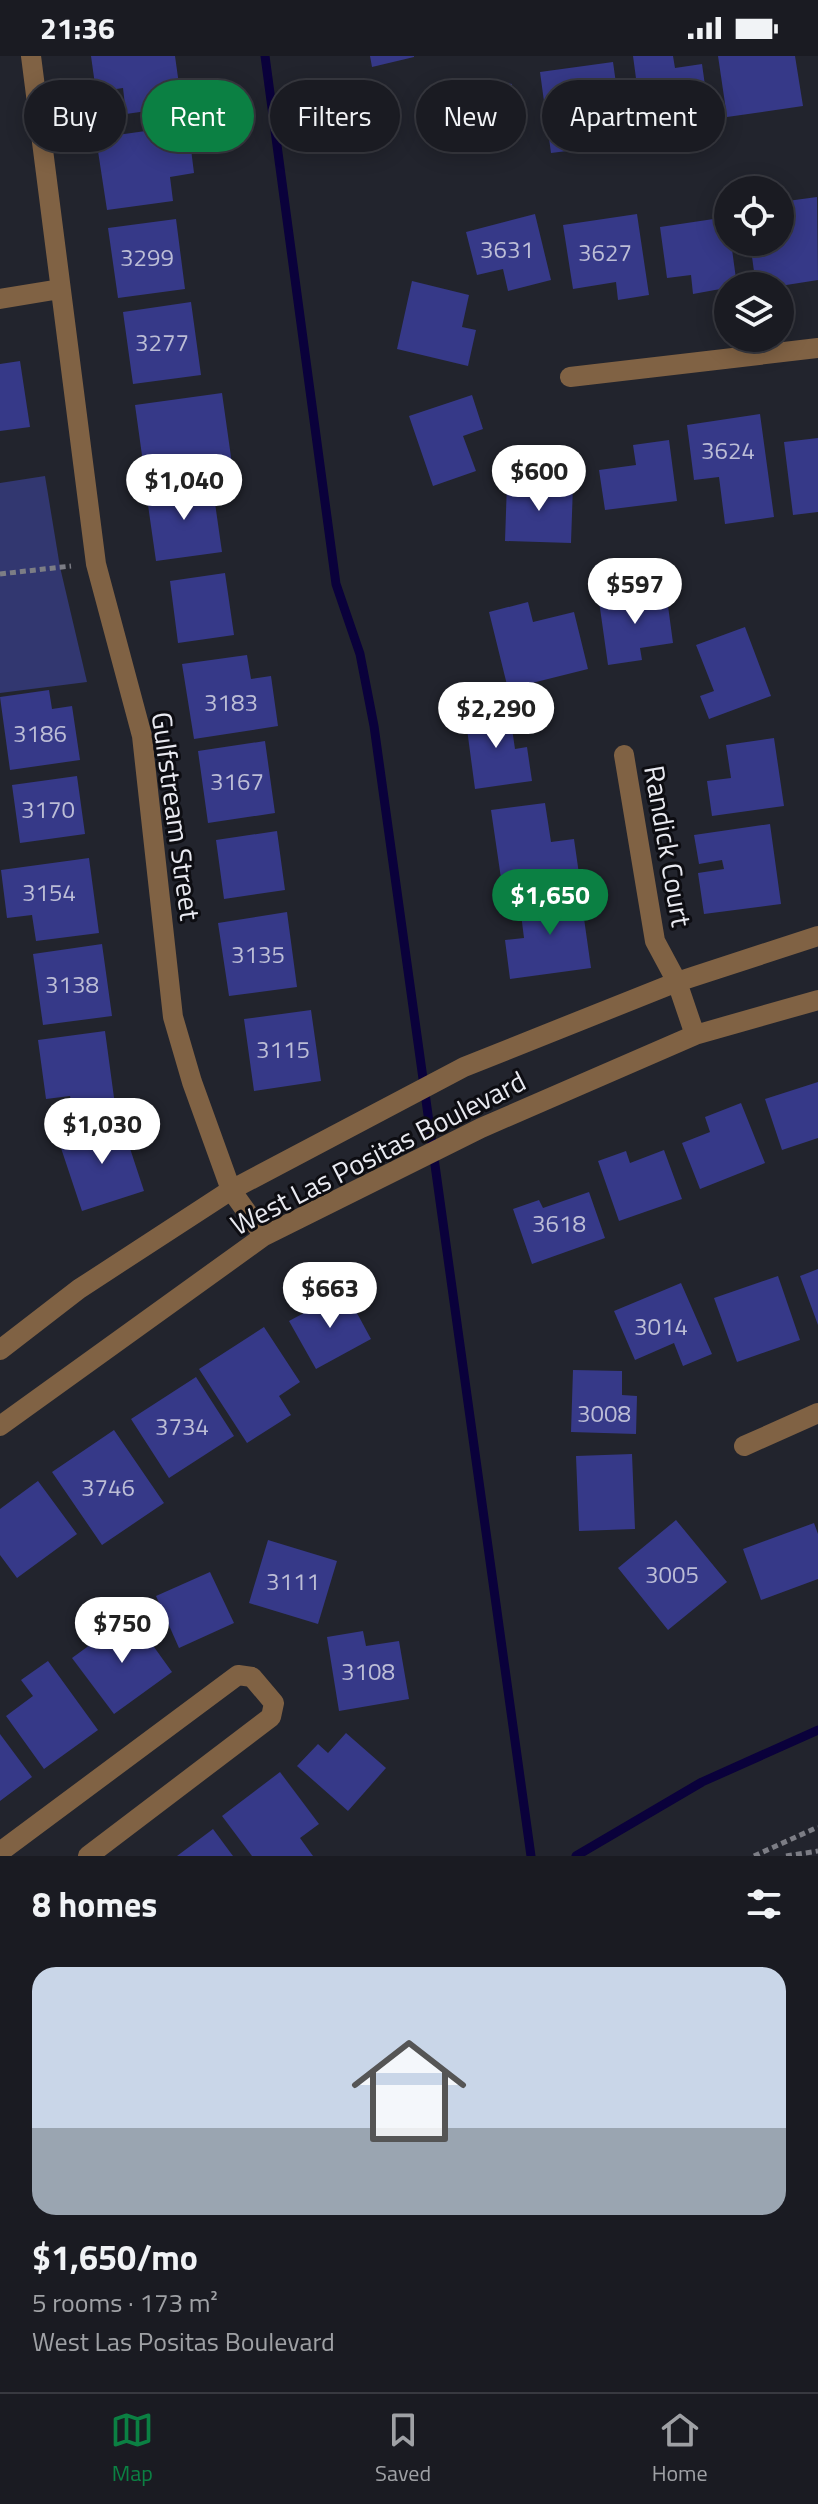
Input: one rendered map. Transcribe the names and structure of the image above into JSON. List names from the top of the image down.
{
  "streets": {
    "street": ["Gulfstream Street", "Randick Court", "West Las Positas Boulevard"]
  },
  "crossings": [
    ["Gulfstream Street", "West Las Positas Boulevard"],
    ["Randick Court", "West Las Positas Boulevard"]
  ],
  "house_numbers": [
    "3631",
    "3627",
    "3299",
    "3277",
    "3624",
    "3183",
    "3186",
    "3167",
    "3170",
    "3154",
    "3135",
    "3138",
    "3115",
    "3618",
    "3014",
    "3008",
    "3734",
    "3746",
    "3005",
    "3111",
    "3108"
  ],
  "page": {
    "status": "21:36",
    "chip": [
      "Buy",
      "Rent",
      "Filters",
      "New",
      "Apartment"
    ],
    "price": [
      "$600",
      "$1,040",
      "$597",
      "$2,290",
      "$1,650",
      "$1,030",
      "$663",
      "$750"
    ],
    "heading": "8 homes",
    "list": [
      {
        "name": "$1,650/mo",
        "note": "5 rooms · 173 m² · West Las Positas Boulevard"
      }
    ],
    "tabs": ["Map", "Saved", "Home"]
  }
}
